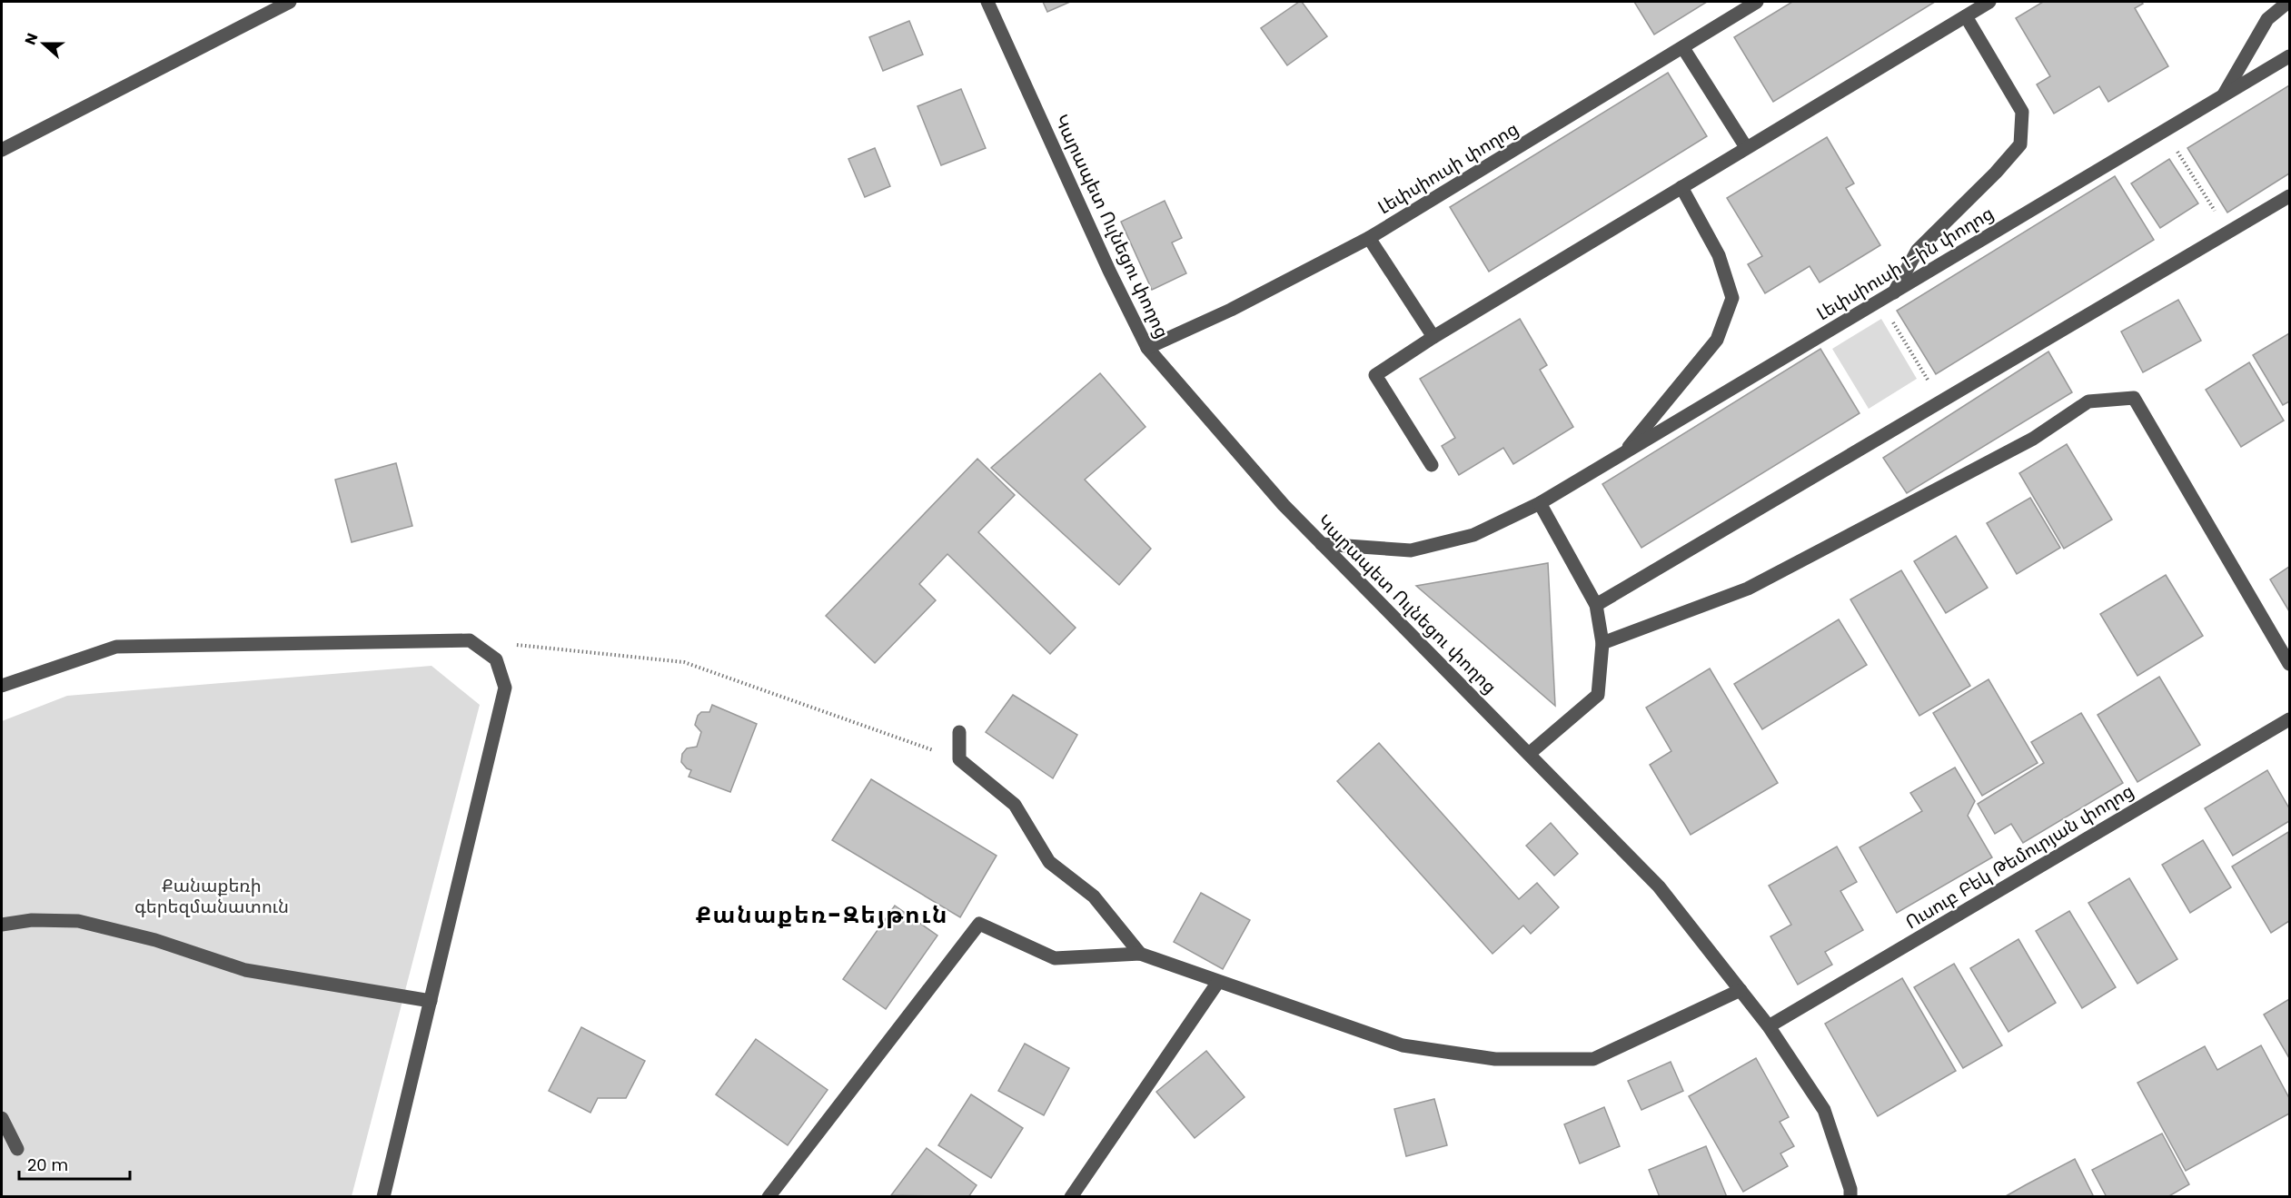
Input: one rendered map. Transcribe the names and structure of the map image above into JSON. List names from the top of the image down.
{
  "streets": {
    "street": [
      "Լեփսիուսի փողոց",
      "Կարապետ Ուլնեցու փողոց",
      "Լեփսիուսի 1-ին փողոց",
      "Ուսուբ Բեկ Թեմուրյան փողոց"
    ]
  },
  "crossings": [
    ["Լեփսիուսի փողոց", "Կարապետ Ուլնեցու փողոց"],
    ["Կարապետ Ուլնեցու փողոց", "Լեփսիուսի 1-ին փողոց"],
    ["Կարապետ Ուլնեցու փողոց", "Ուսուբ Բեկ Թեմուրյան փողոց"]
  ],
  "districts": ["Քանաքեռ-Զեյթուն"],
  "parks": ["Քանաքեռի գերեզմանատուն"],
  "scale_bar": "20 m",
  "north": "left"
}
